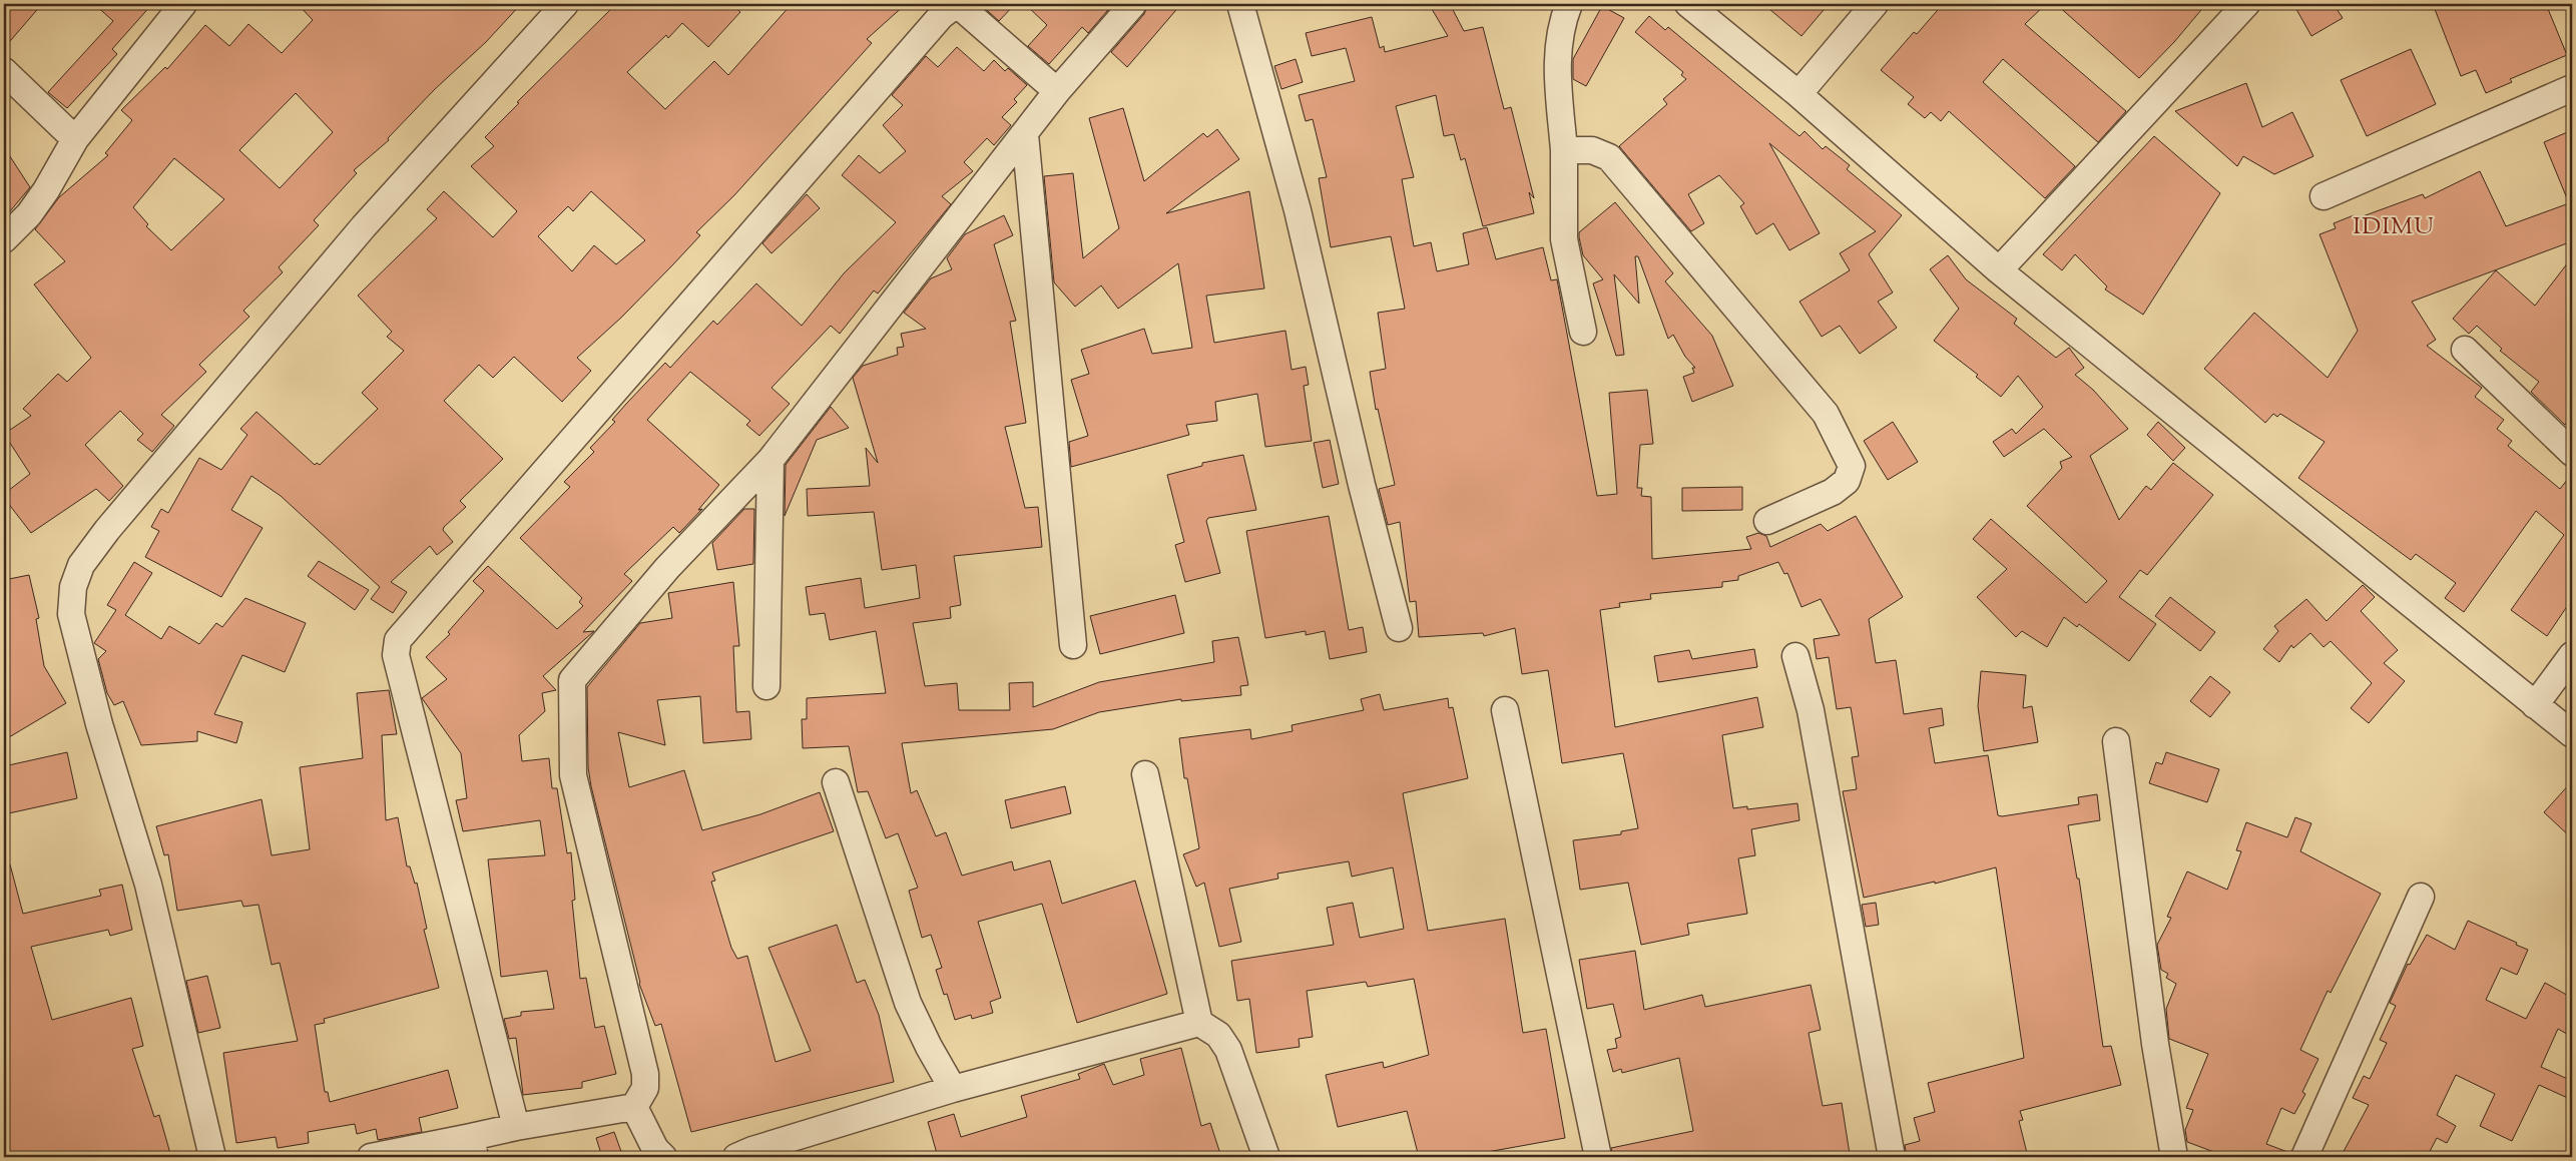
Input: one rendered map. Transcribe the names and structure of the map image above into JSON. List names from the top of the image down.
{
  "districts": ["IDIMU"]
}
